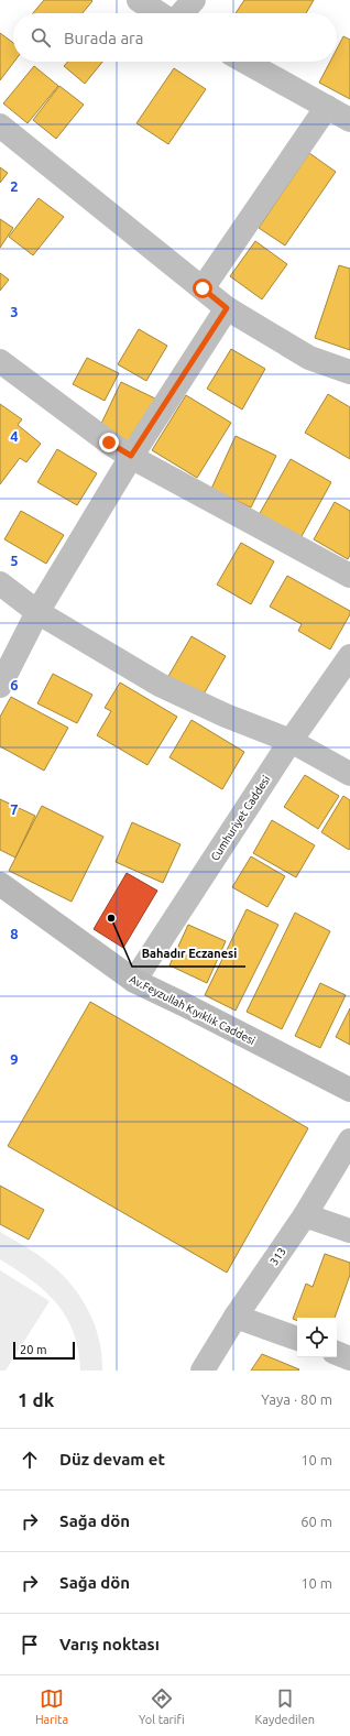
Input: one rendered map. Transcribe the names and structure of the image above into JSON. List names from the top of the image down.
{
  "streets": {
    "street": ["Cumhuriyet Caddesi", "Av.Feyzullah Kıyıklık Caddesi", "313"]
  },
  "crossings": [
    ["Cumhuriyet Caddesi", "Av.Feyzullah Kıyıklık Caddesi"]
  ],
  "places": ["Bahadır Eczanesi"],
  "scale_bar": "20 m",
  "page": {
    "search": "Burada ara",
    "scale": "20 m",
    "heading": ["1 dk", "Yaya · 80 m"],
    "list": [
      ["Düz devam et", "10 m"],
      ["Sağa dön", "60 m"],
      ["Sağa dön", "10 m"],
      "Varış noktası"
    ],
    "nav": ["Harita", "Yol tarifi", "Kaydedilen"]
  },
  "grid": {
    "rows": [
      "2",
      "3",
      "4",
      "5",
      "6",
      "7",
      "8",
      "9"
    ]
  }
}
